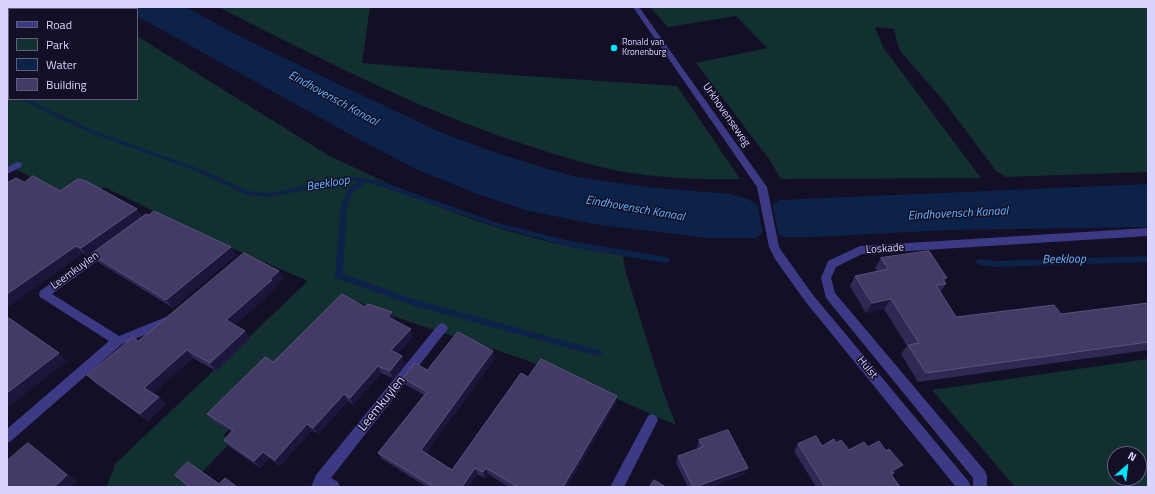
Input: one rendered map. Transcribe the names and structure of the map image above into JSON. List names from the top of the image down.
{
  "streets": {
    "street": [
      "Urkhovenseweg",
      "Loskade",
      "Leemkuylen",
      "Hulst"
    ]
  },
  "crossings": [
    ["Urkhovenseweg", "Hulst"]
  ],
  "water": ["Eindhovensch Kanaal", "Beekloop"],
  "places": ["Ronald van Kronenburg"],
  "legend": [
    "Road",
    "Park",
    "Water",
    "Building"
  ],
  "north": "top right"
}
